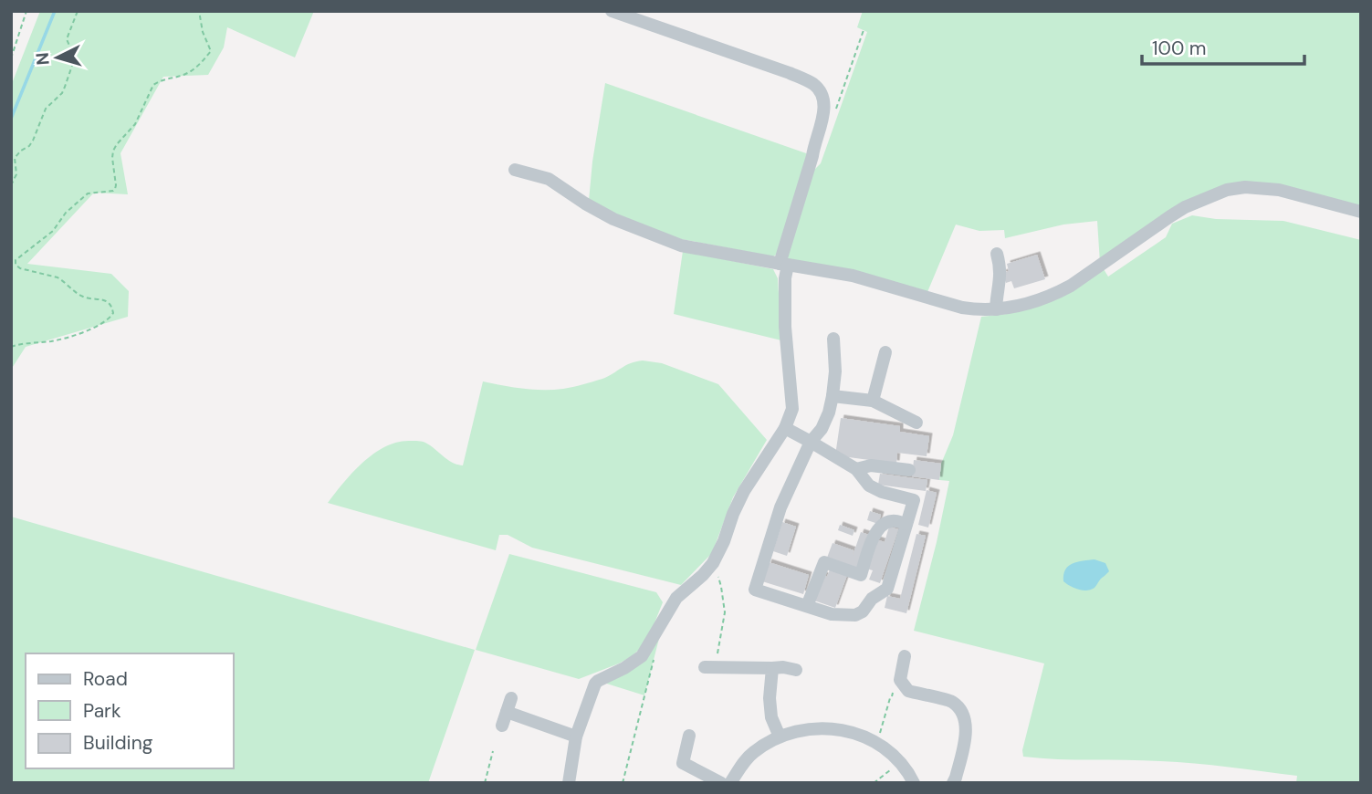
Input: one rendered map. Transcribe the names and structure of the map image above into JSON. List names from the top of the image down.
{
  "legend": ["Road", "Park", "Building"],
  "scale_bar": "100 m",
  "north": "left"
}
